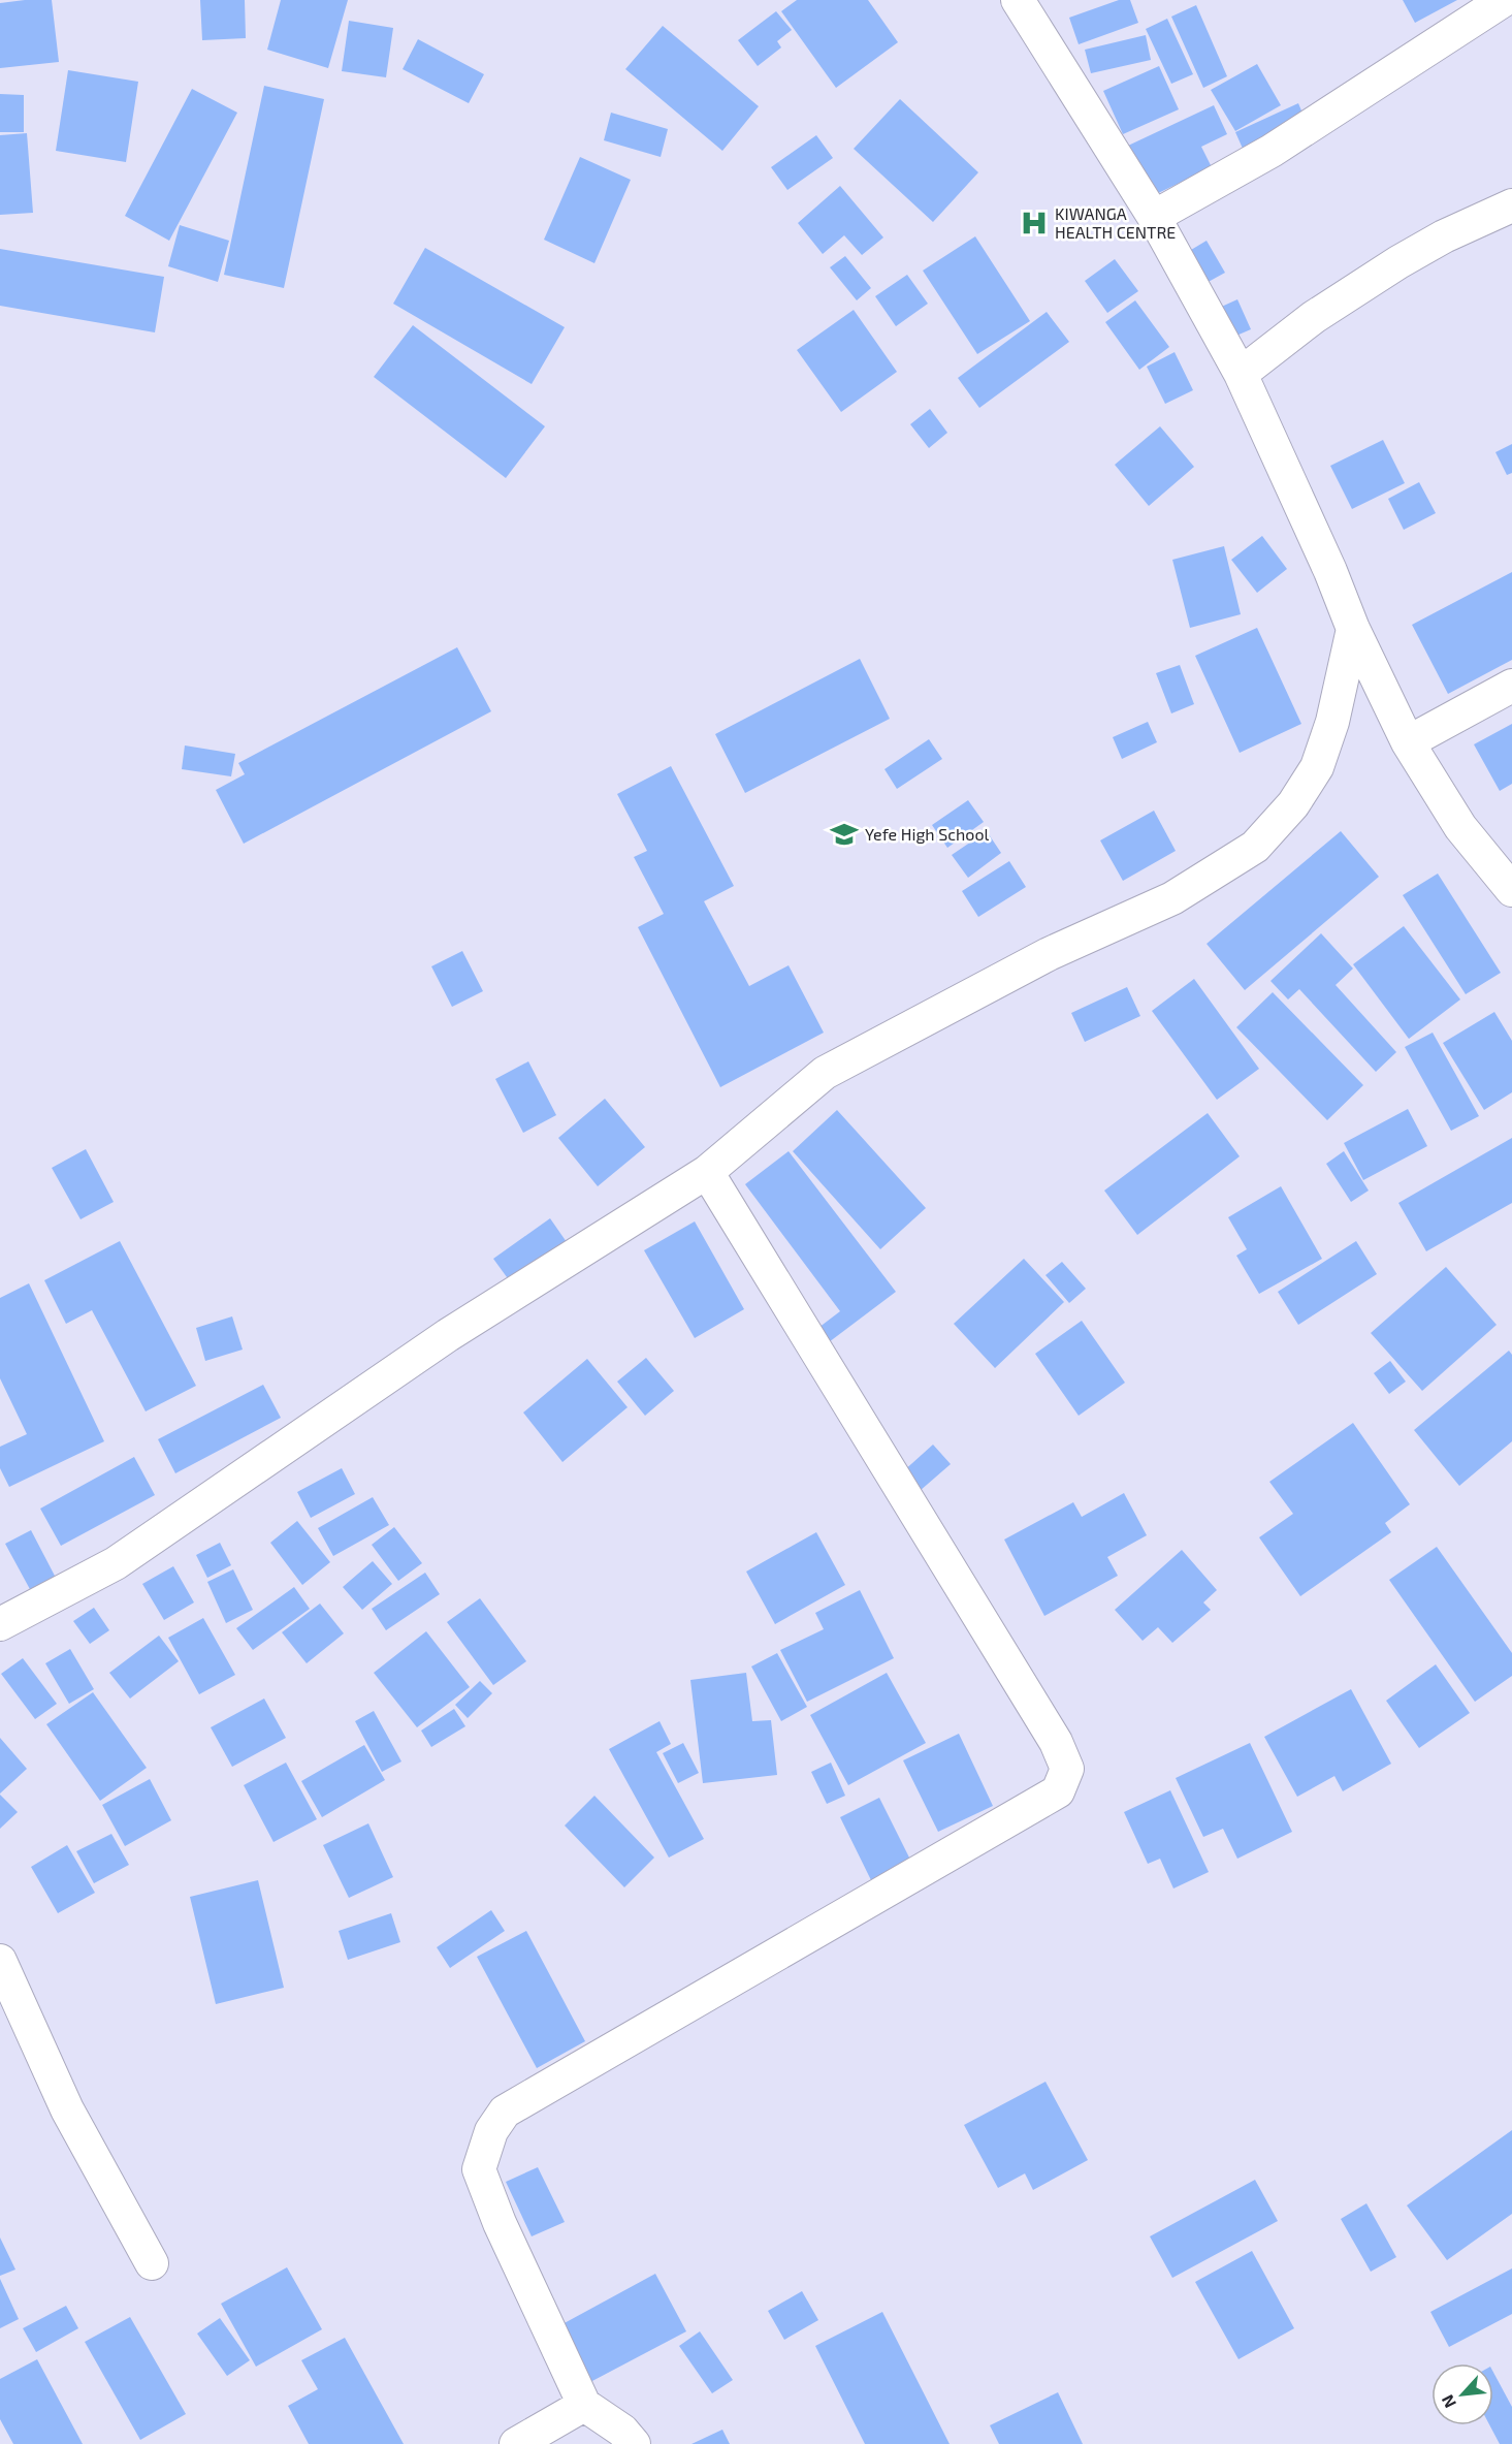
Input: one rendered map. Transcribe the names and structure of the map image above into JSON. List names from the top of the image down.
{
  "places": {
    "hospital": ["KIWANGA HEALTH CENTRE"],
    "school or university": ["Yefe High School"]
  },
  "north": "bottom left"
}
